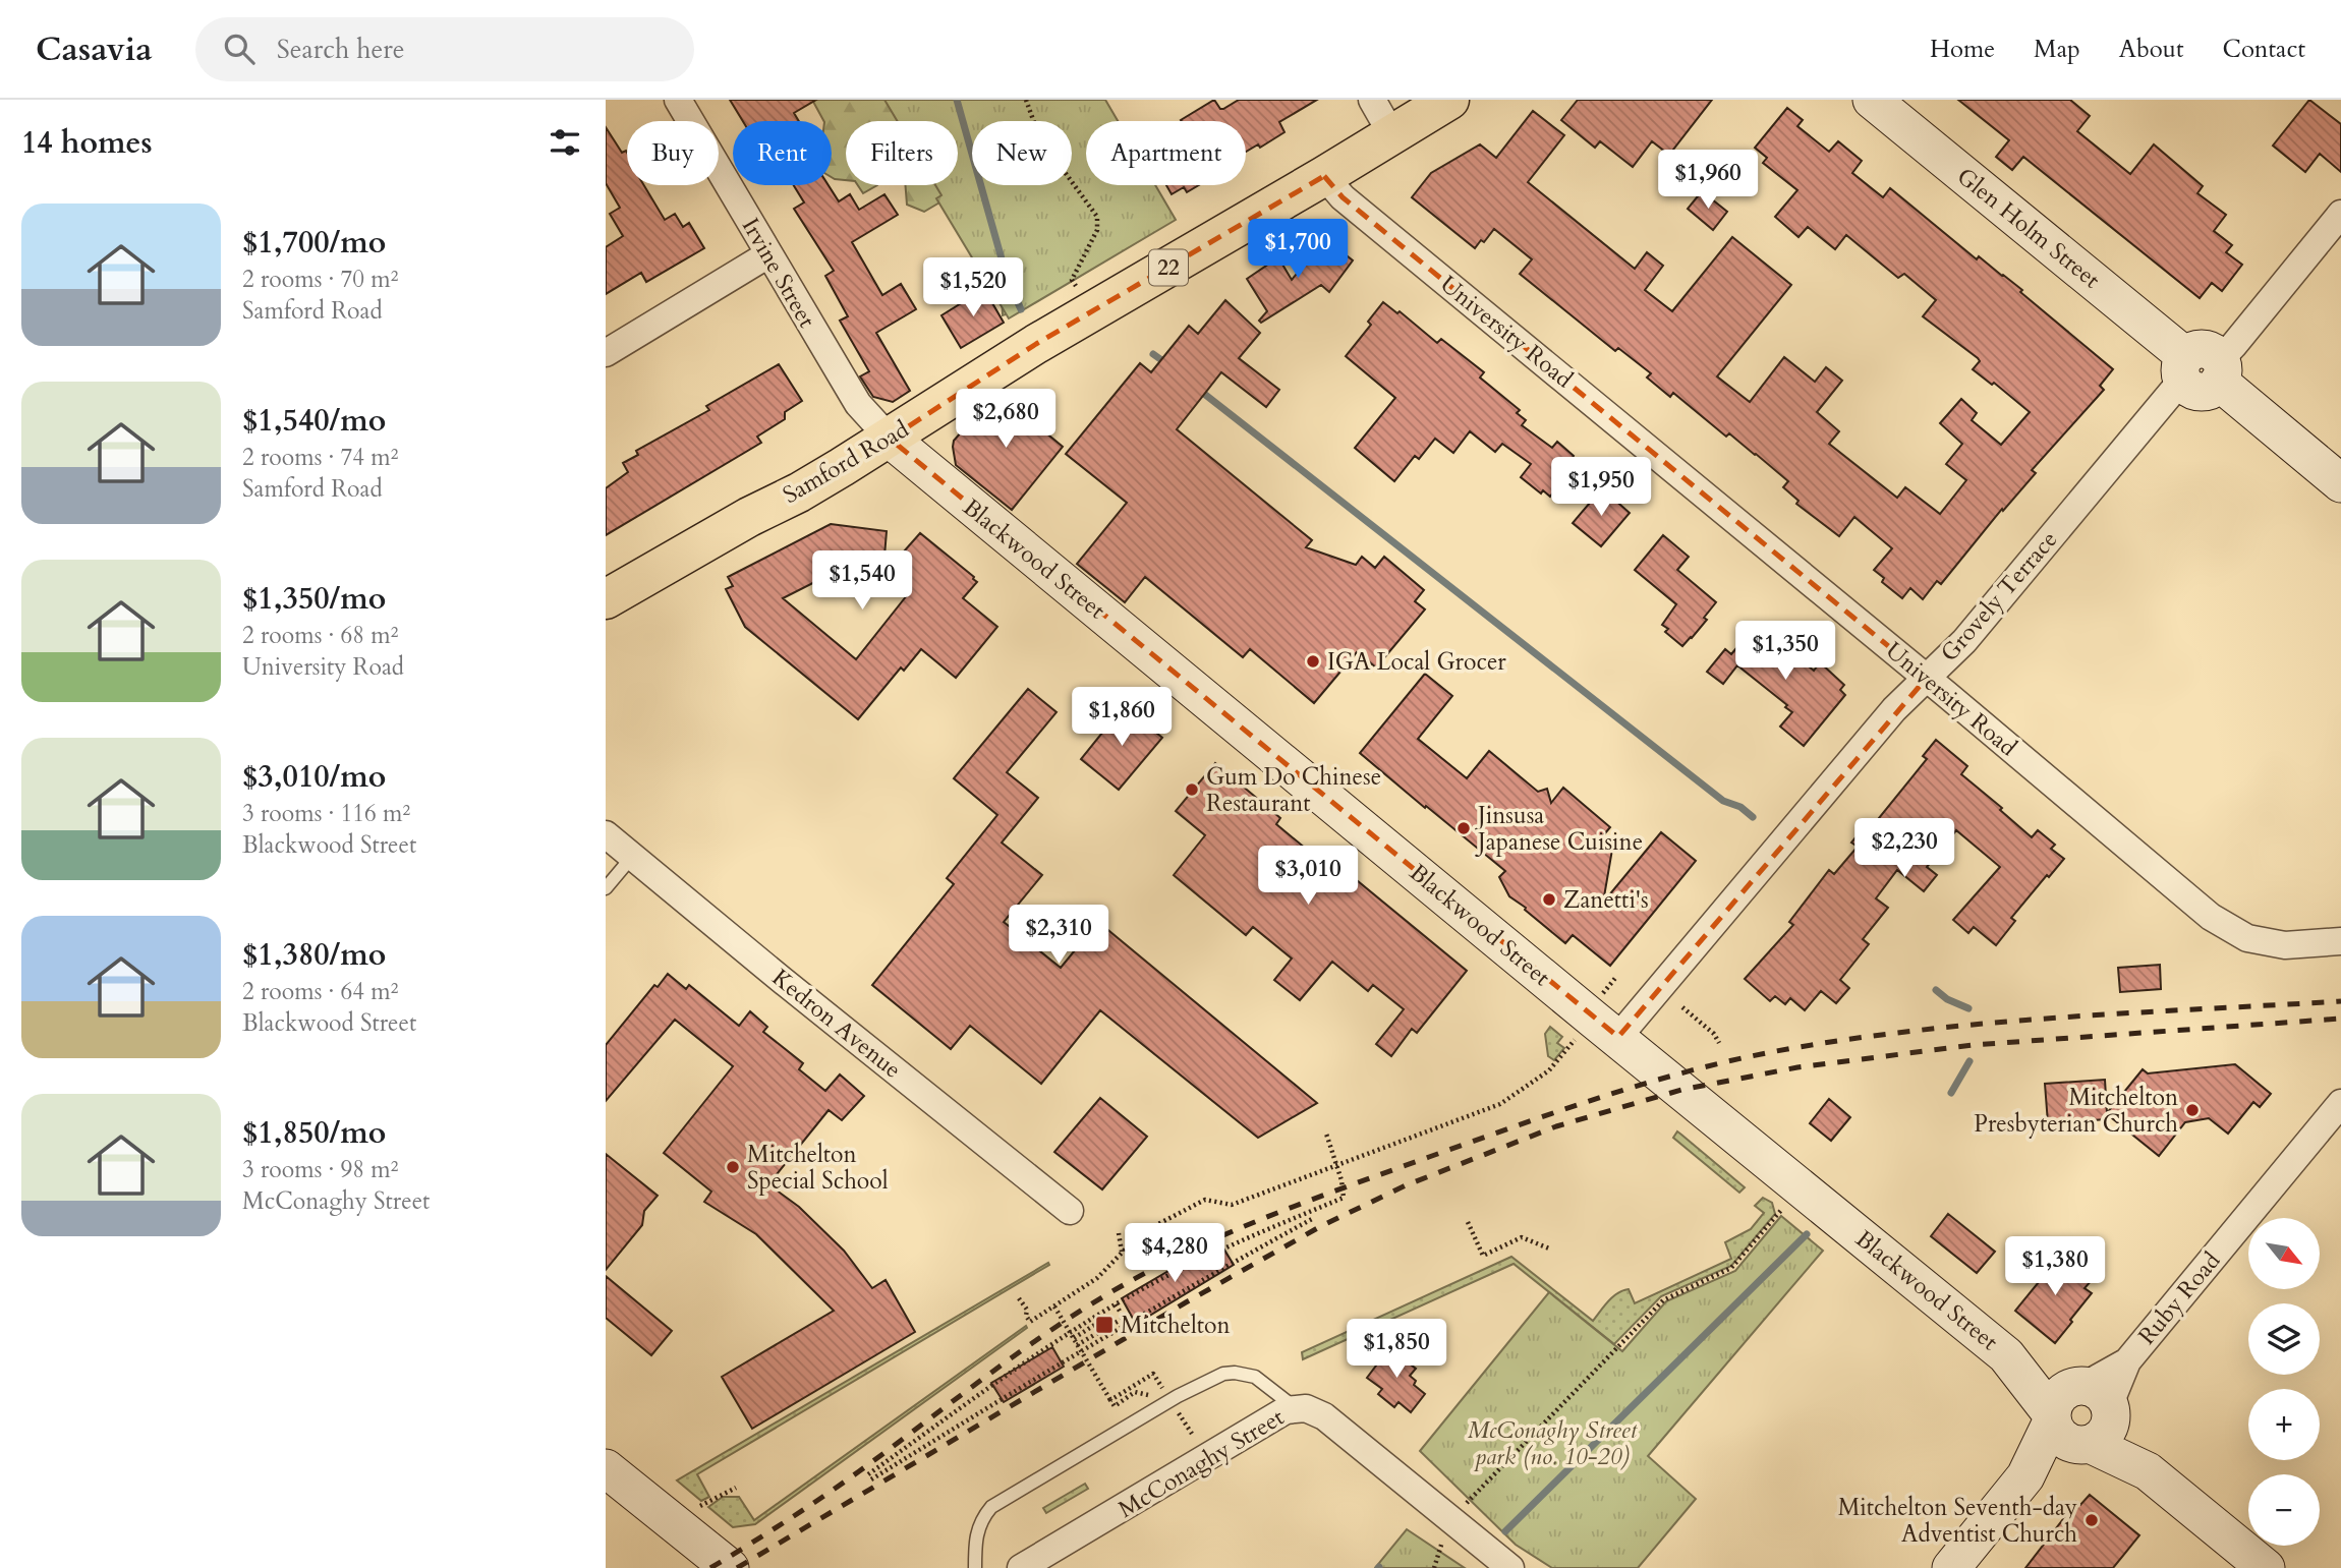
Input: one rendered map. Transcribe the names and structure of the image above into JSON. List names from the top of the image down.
{
  "streets": {
    "main road": ["22", "Samford Road"],
    "street": [
      "Glen Holm Street",
      "Irvine Street",
      "University Road",
      "Blackwood Street",
      "Grovely Terrace",
      "Kedron Avenue",
      "Ruby Road",
      "McConaghy Street"
    ]
  },
  "crossings": [
    ["Glen Holm Street", "Grovely Terrace"],
    ["Irvine Street", "Samford Road"],
    ["Irvine Street", "Blackwood Street"],
    ["University Road", "Samford Road"],
    ["University Road", "Grovely Terrace"],
    ["Samford Road", "Blackwood Street"],
    ["Blackwood Street", "Grovely Terrace"],
    ["Blackwood Street", "Ruby Road"]
  ],
  "parks": ["McConaghy Street park (no. 10-20)"],
  "places": {
    "other": [
      "IGA Local Grocer",
      "Gum Do Chinese Restaurant",
      "Jinsusa Japanese Cuisine",
      "Zanetti's",
      "Mitchelton Presbyterian Church",
      "Mitchelton Special School",
      "Mitchelton Seventh-day Adventist Church"
    ],
    "transit": ["Mitchelton"]
  },
  "north": "bottom right",
  "page": {
    "header": "Casavia",
    "search": "Search here",
    "nav": [
      "Home",
      "Map",
      "About",
      "Contact"
    ],
    "heading": "14 homes",
    "chip": [
      "Buy",
      "Rent",
      "Filters",
      "New",
      "Apartment"
    ],
    "price": [
      "$1,960",
      "$1,700",
      "$1,520",
      "$2,680",
      "$1,950",
      "$1,540",
      "$1,350",
      "$1,860",
      "$2,230",
      "$3,010",
      "$2,310",
      "$4,280",
      "$1,380",
      "$1,850"
    ],
    "list": [
      {
        "name": "$1,700/mo",
        "note": "2 rooms · 70 m² · Samford Road"
      },
      {
        "name": "$1,540/mo",
        "note": "2 rooms · 74 m² · Samford Road"
      },
      {
        "name": "$1,350/mo",
        "note": "2 rooms · 68 m² · University Road"
      },
      {
        "name": "$3,010/mo",
        "note": "3 rooms · 116 m² · Blackwood Street"
      },
      {
        "name": "$1,380/mo",
        "note": "2 rooms · 64 m² · Blackwood Street"
      },
      {
        "name": "$1,850/mo",
        "note": "3 rooms · 98 m² · McConaghy Street"
      }
    ],
    "map_buttons": ["+", "−"]
  }
}
